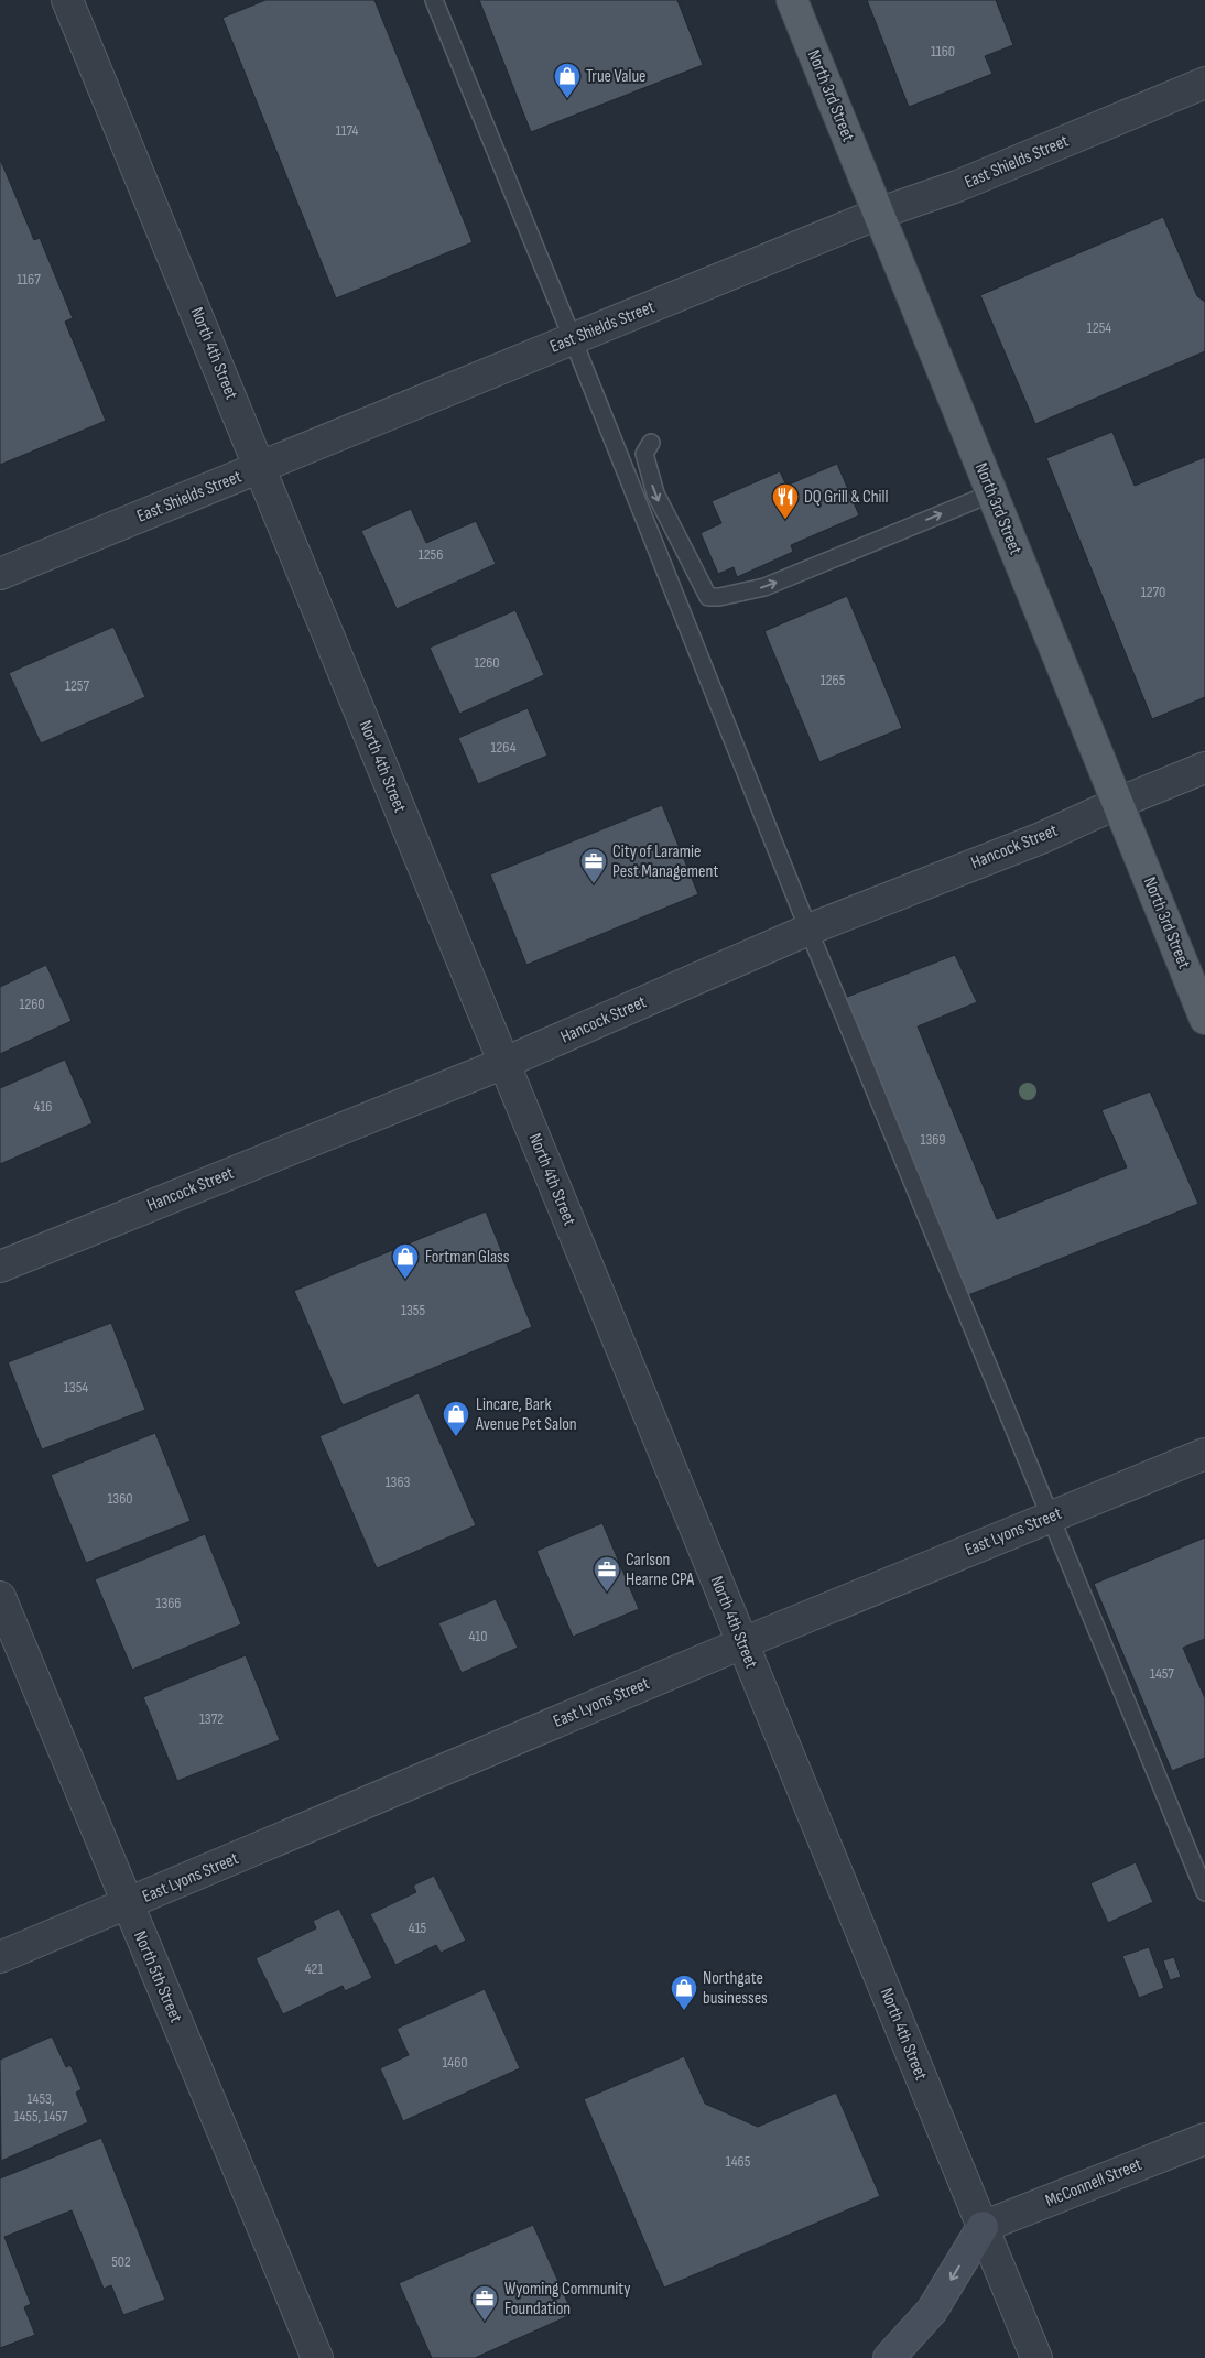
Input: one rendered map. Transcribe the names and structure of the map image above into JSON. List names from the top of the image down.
{
  "streets": {
    "main road": ["North 3rd Street"],
    "street": [
      "East Shields Street",
      "North 4th Street",
      "Hancock Street",
      "East Lyons Street",
      "North 5th Street",
      "McConnell Street"
    ]
  },
  "crossings": [
    ["North 3rd Street", "East Shields Street"],
    ["North 3rd Street", "Hancock Street"],
    ["East Shields Street", "North 4th Street"],
    ["North 4th Street", "Hancock Street"],
    ["North 4th Street", "East Lyons Street"],
    ["North 4th Street", "McConnell Street"],
    ["East Lyons Street", "North 5th Street"]
  ],
  "places": {
    "shop": [
      "True Value",
      "Fortman Glass",
      "Lincare, Bark Avenue Pet Salon",
      "Northgate businesses"
    ],
    "restaurant": ["DQ Grill & Chill"],
    "office": ["City of Laramie Pest Management", "Carlson Hearne CPA", "Wyoming Community Foundation"]
  },
  "house_numbers": [
    "1160",
    "1174",
    "1167",
    "1254",
    "1256",
    "1270",
    "1260",
    "1265",
    "1257",
    "1264",
    "1260",
    "416",
    "1369",
    "1355",
    "1354",
    "1363",
    "1360",
    "1366",
    "410",
    "1457",
    "1372",
    "415",
    "421",
    "1460",
    "1453, 1455, 1457",
    "1465",
    "502"
  ]
}
